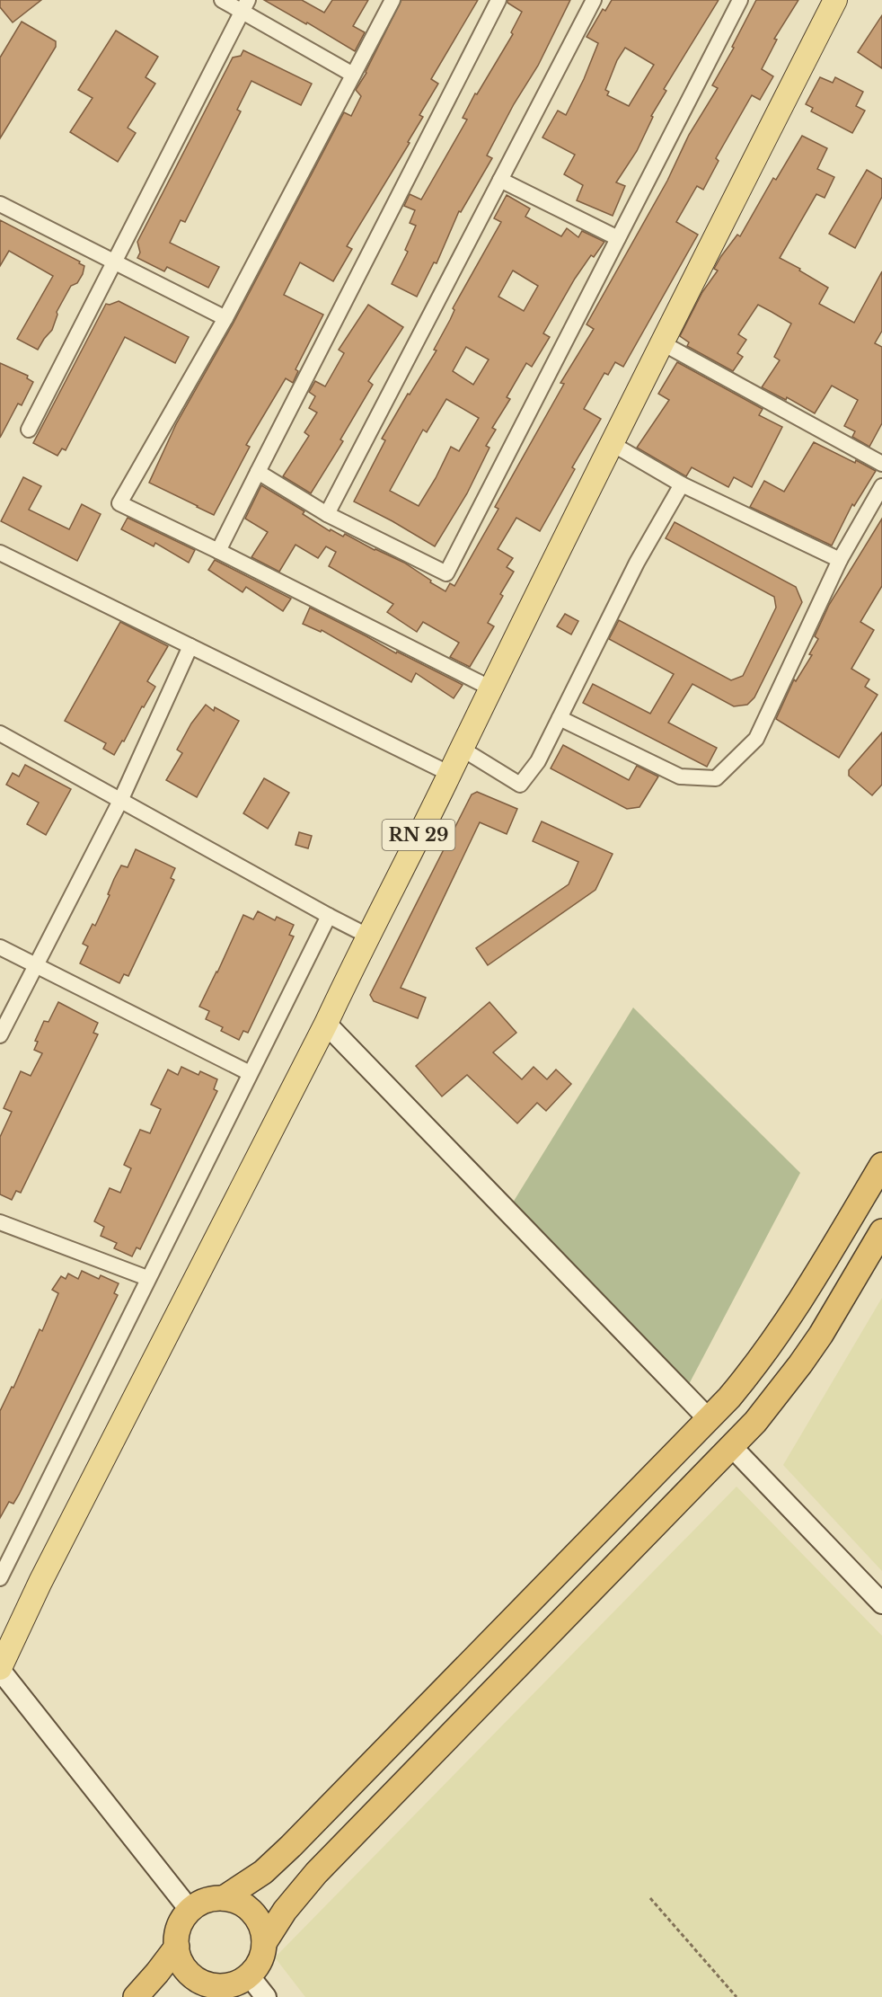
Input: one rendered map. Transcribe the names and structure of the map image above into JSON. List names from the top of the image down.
{
  "streets": {
    "main road": ["RN 29"]
  }
}
